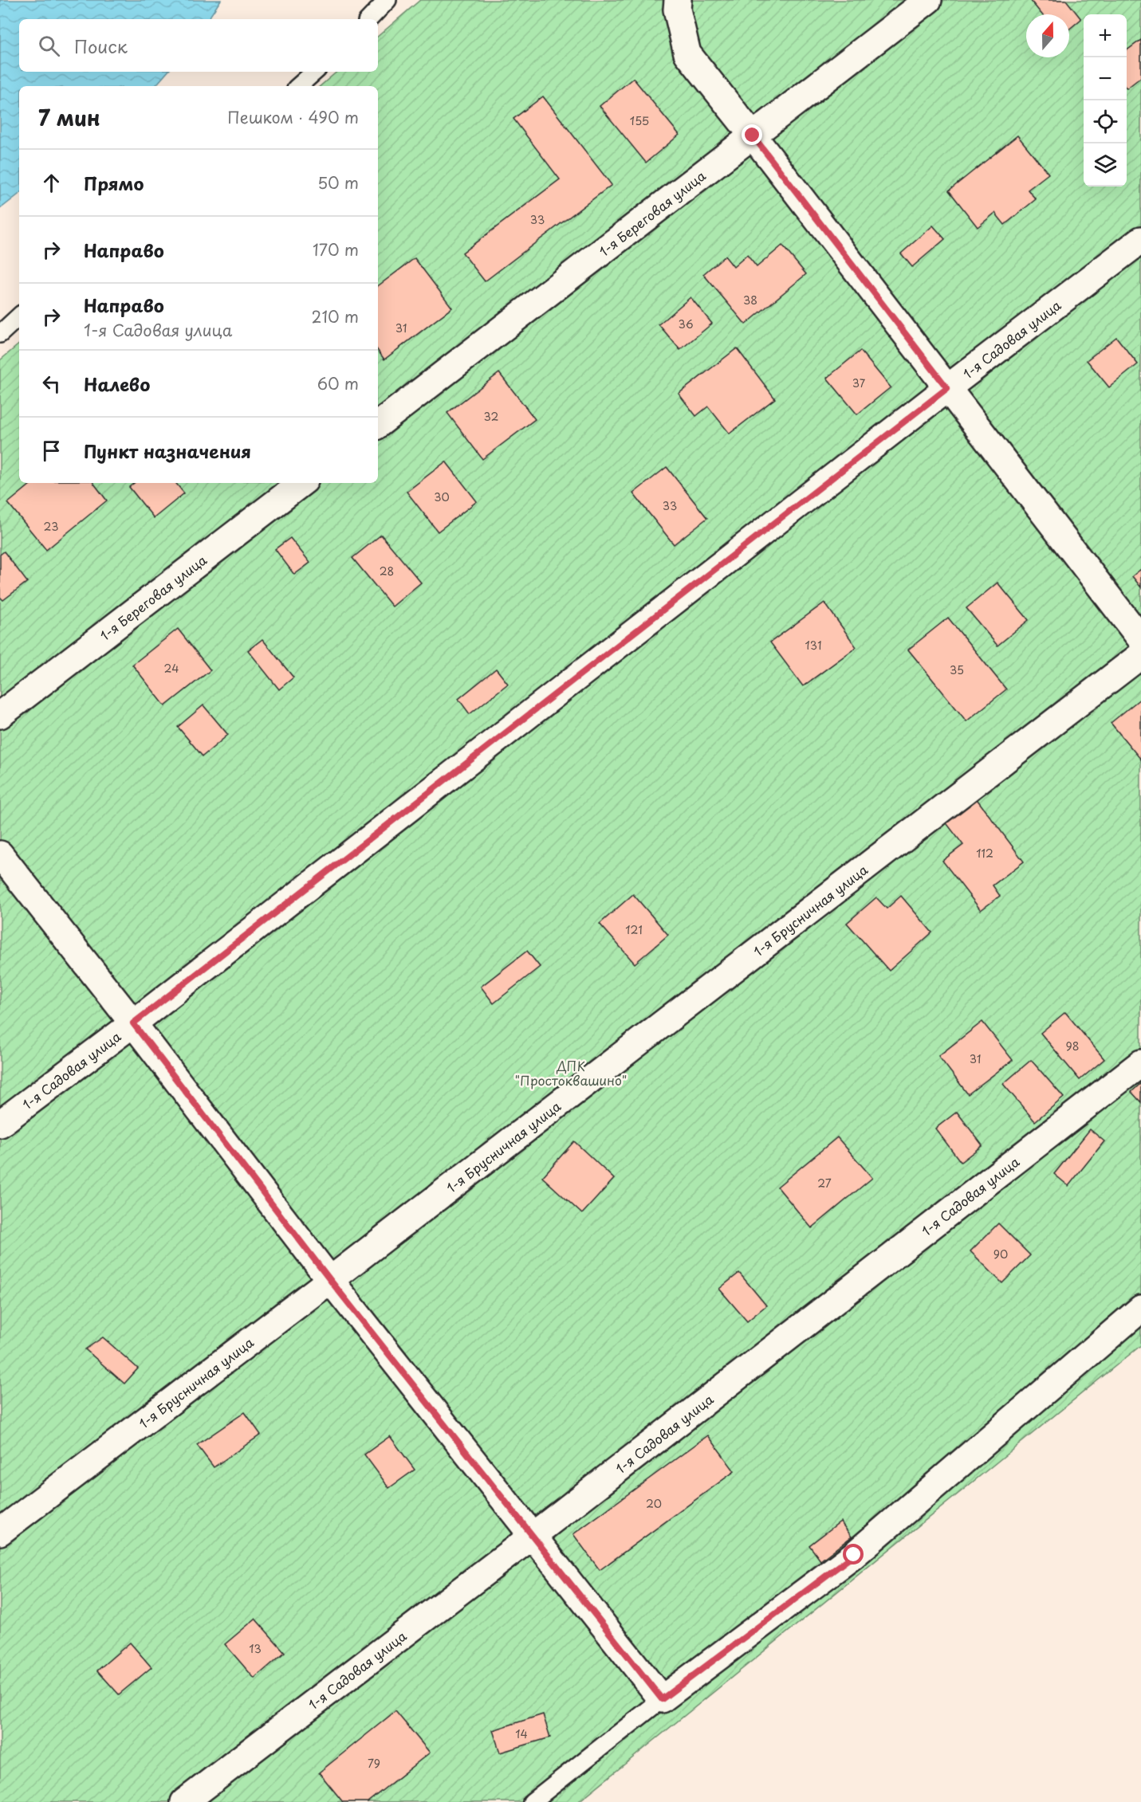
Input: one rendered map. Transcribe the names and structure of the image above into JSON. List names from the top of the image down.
{
  "streets": {
    "street": ["1-я Береговая улица", "1-я Садовая улица", "1-я Брусничная улица"]
  },
  "parks": ["ДПК \"Простоквашино\""],
  "house_numbers": [
    "155",
    "33",
    "38",
    "36",
    "31",
    "37",
    "32",
    "30",
    "33",
    "23",
    "28",
    "131",
    "24",
    "35",
    "112",
    "121",
    "98",
    "31",
    "27",
    "90",
    "20",
    "13",
    "14",
    "79"
  ],
  "north": "top",
  "page": {
    "map_buttons": ["+", "−"],
    "search": "Поиск",
    "heading": ["7 мин", "Пешком · 490 m"],
    "list": [
      ["Прямо", "50 m"],
      ["Направо", "170 m"],
      ["Направо", "1-я Садовая улица", "210 m"],
      ["Налево", "60 m"],
      "Пункт назначения"
    ]
  }
}
